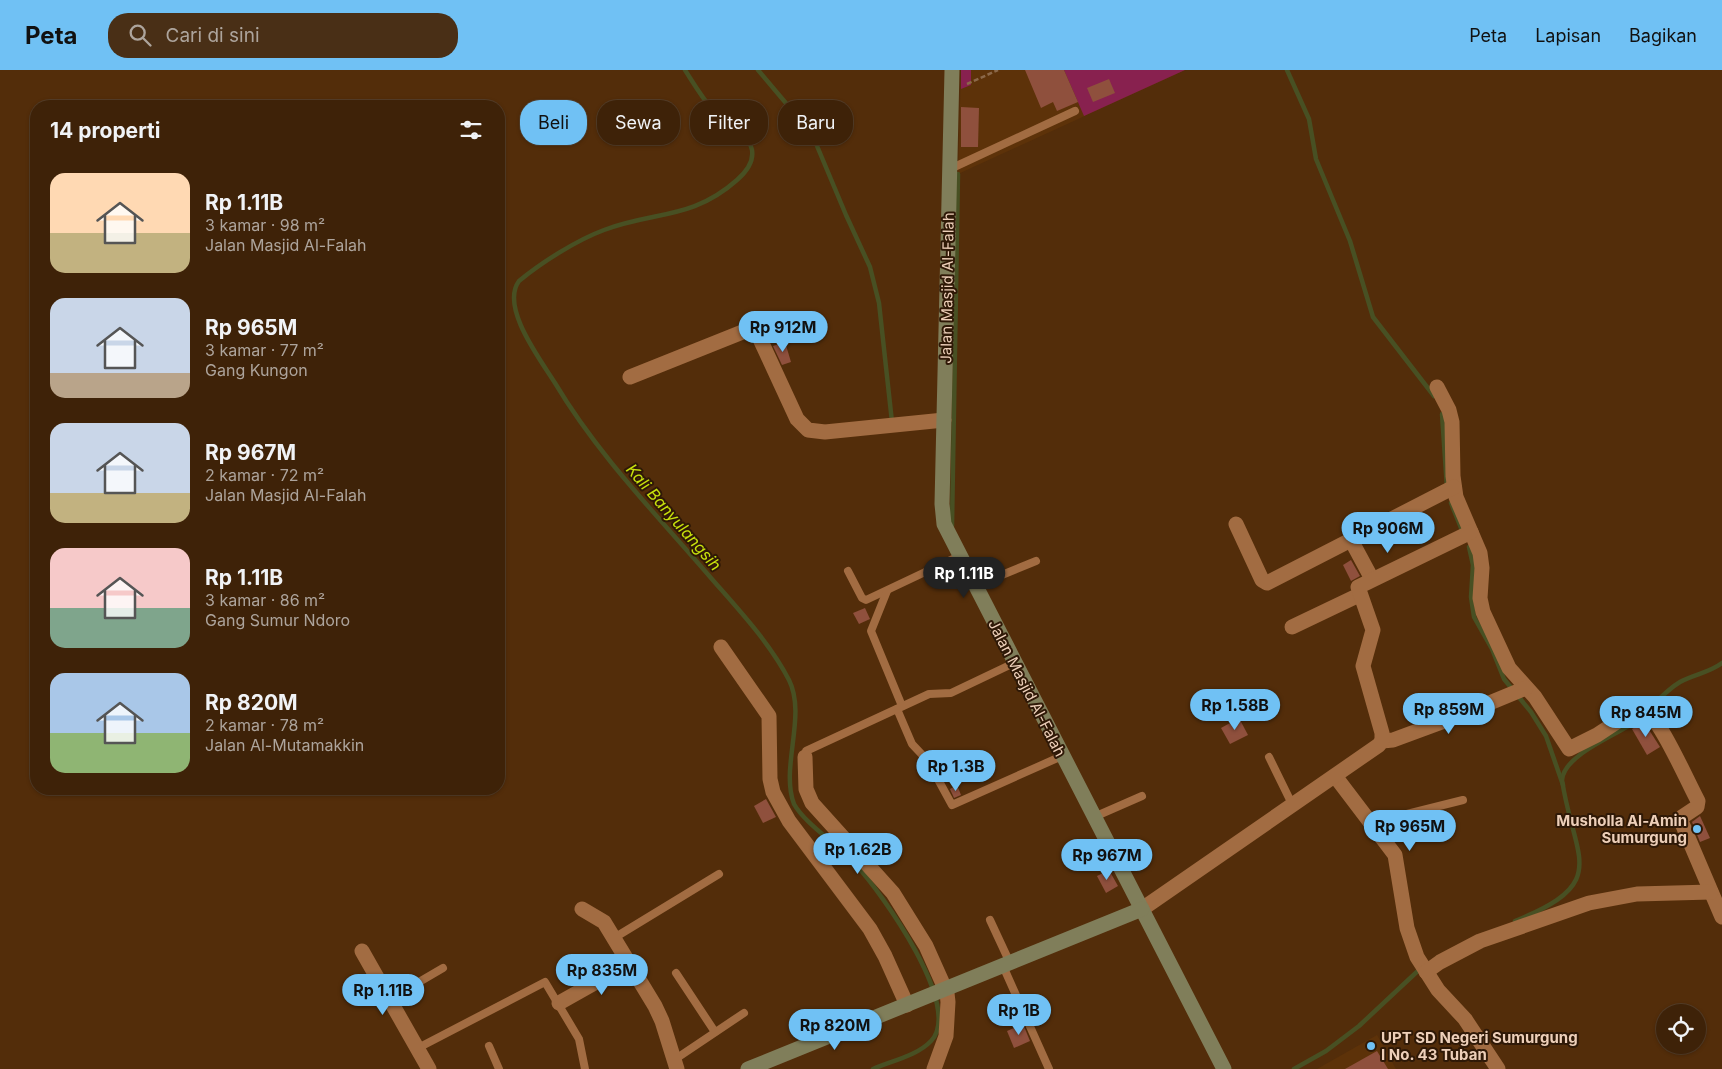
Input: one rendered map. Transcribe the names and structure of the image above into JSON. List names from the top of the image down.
{
  "streets": {
    "street": ["Jalan Masjid Al-Falah"]
  },
  "water": ["Kali Banyulangsih"],
  "places": ["Musholla Al-Amin Sumurgung", "UPT SD Negeri Sumurgung I No. 43 Tuban"],
  "page": {
    "header": "Peta",
    "search": "Cari di sini",
    "nav": ["Peta", "Lapisan", "Bagikan"],
    "chip": [
      "Beli",
      "Sewa",
      "Filter",
      "Baru"
    ],
    "heading": "14 properti",
    "list": [
      {
        "name": "Rp 1.11B",
        "note": "3 kamar · 98 m² · Jalan Masjid Al-Falah"
      },
      {
        "name": "Rp 965M",
        "note": "3 kamar · 77 m² · Gang Kungon"
      },
      {
        "name": "Rp 967M",
        "note": "2 kamar · 72 m² · Jalan Masjid Al-Falah"
      },
      {
        "name": "Rp 1.11B",
        "note": "3 kamar · 86 m² · Gang Sumur Ndoro"
      },
      {
        "name": "Rp 820M",
        "note": "2 kamar · 78 m² · Jalan Al-Mutamakkin"
      }
    ],
    "price": [
      "Rp 912M",
      "Rp 906M",
      "Rp 1.11B",
      "Rp 1.58B",
      "Rp 859M",
      "Rp 845M",
      "Rp 1.3B",
      "Rp 965M",
      "Rp 1.62B",
      "Rp 967M",
      "Rp 835M",
      "Rp 1.11B",
      "Rp 1B",
      "Rp 820M"
    ]
  }
}
